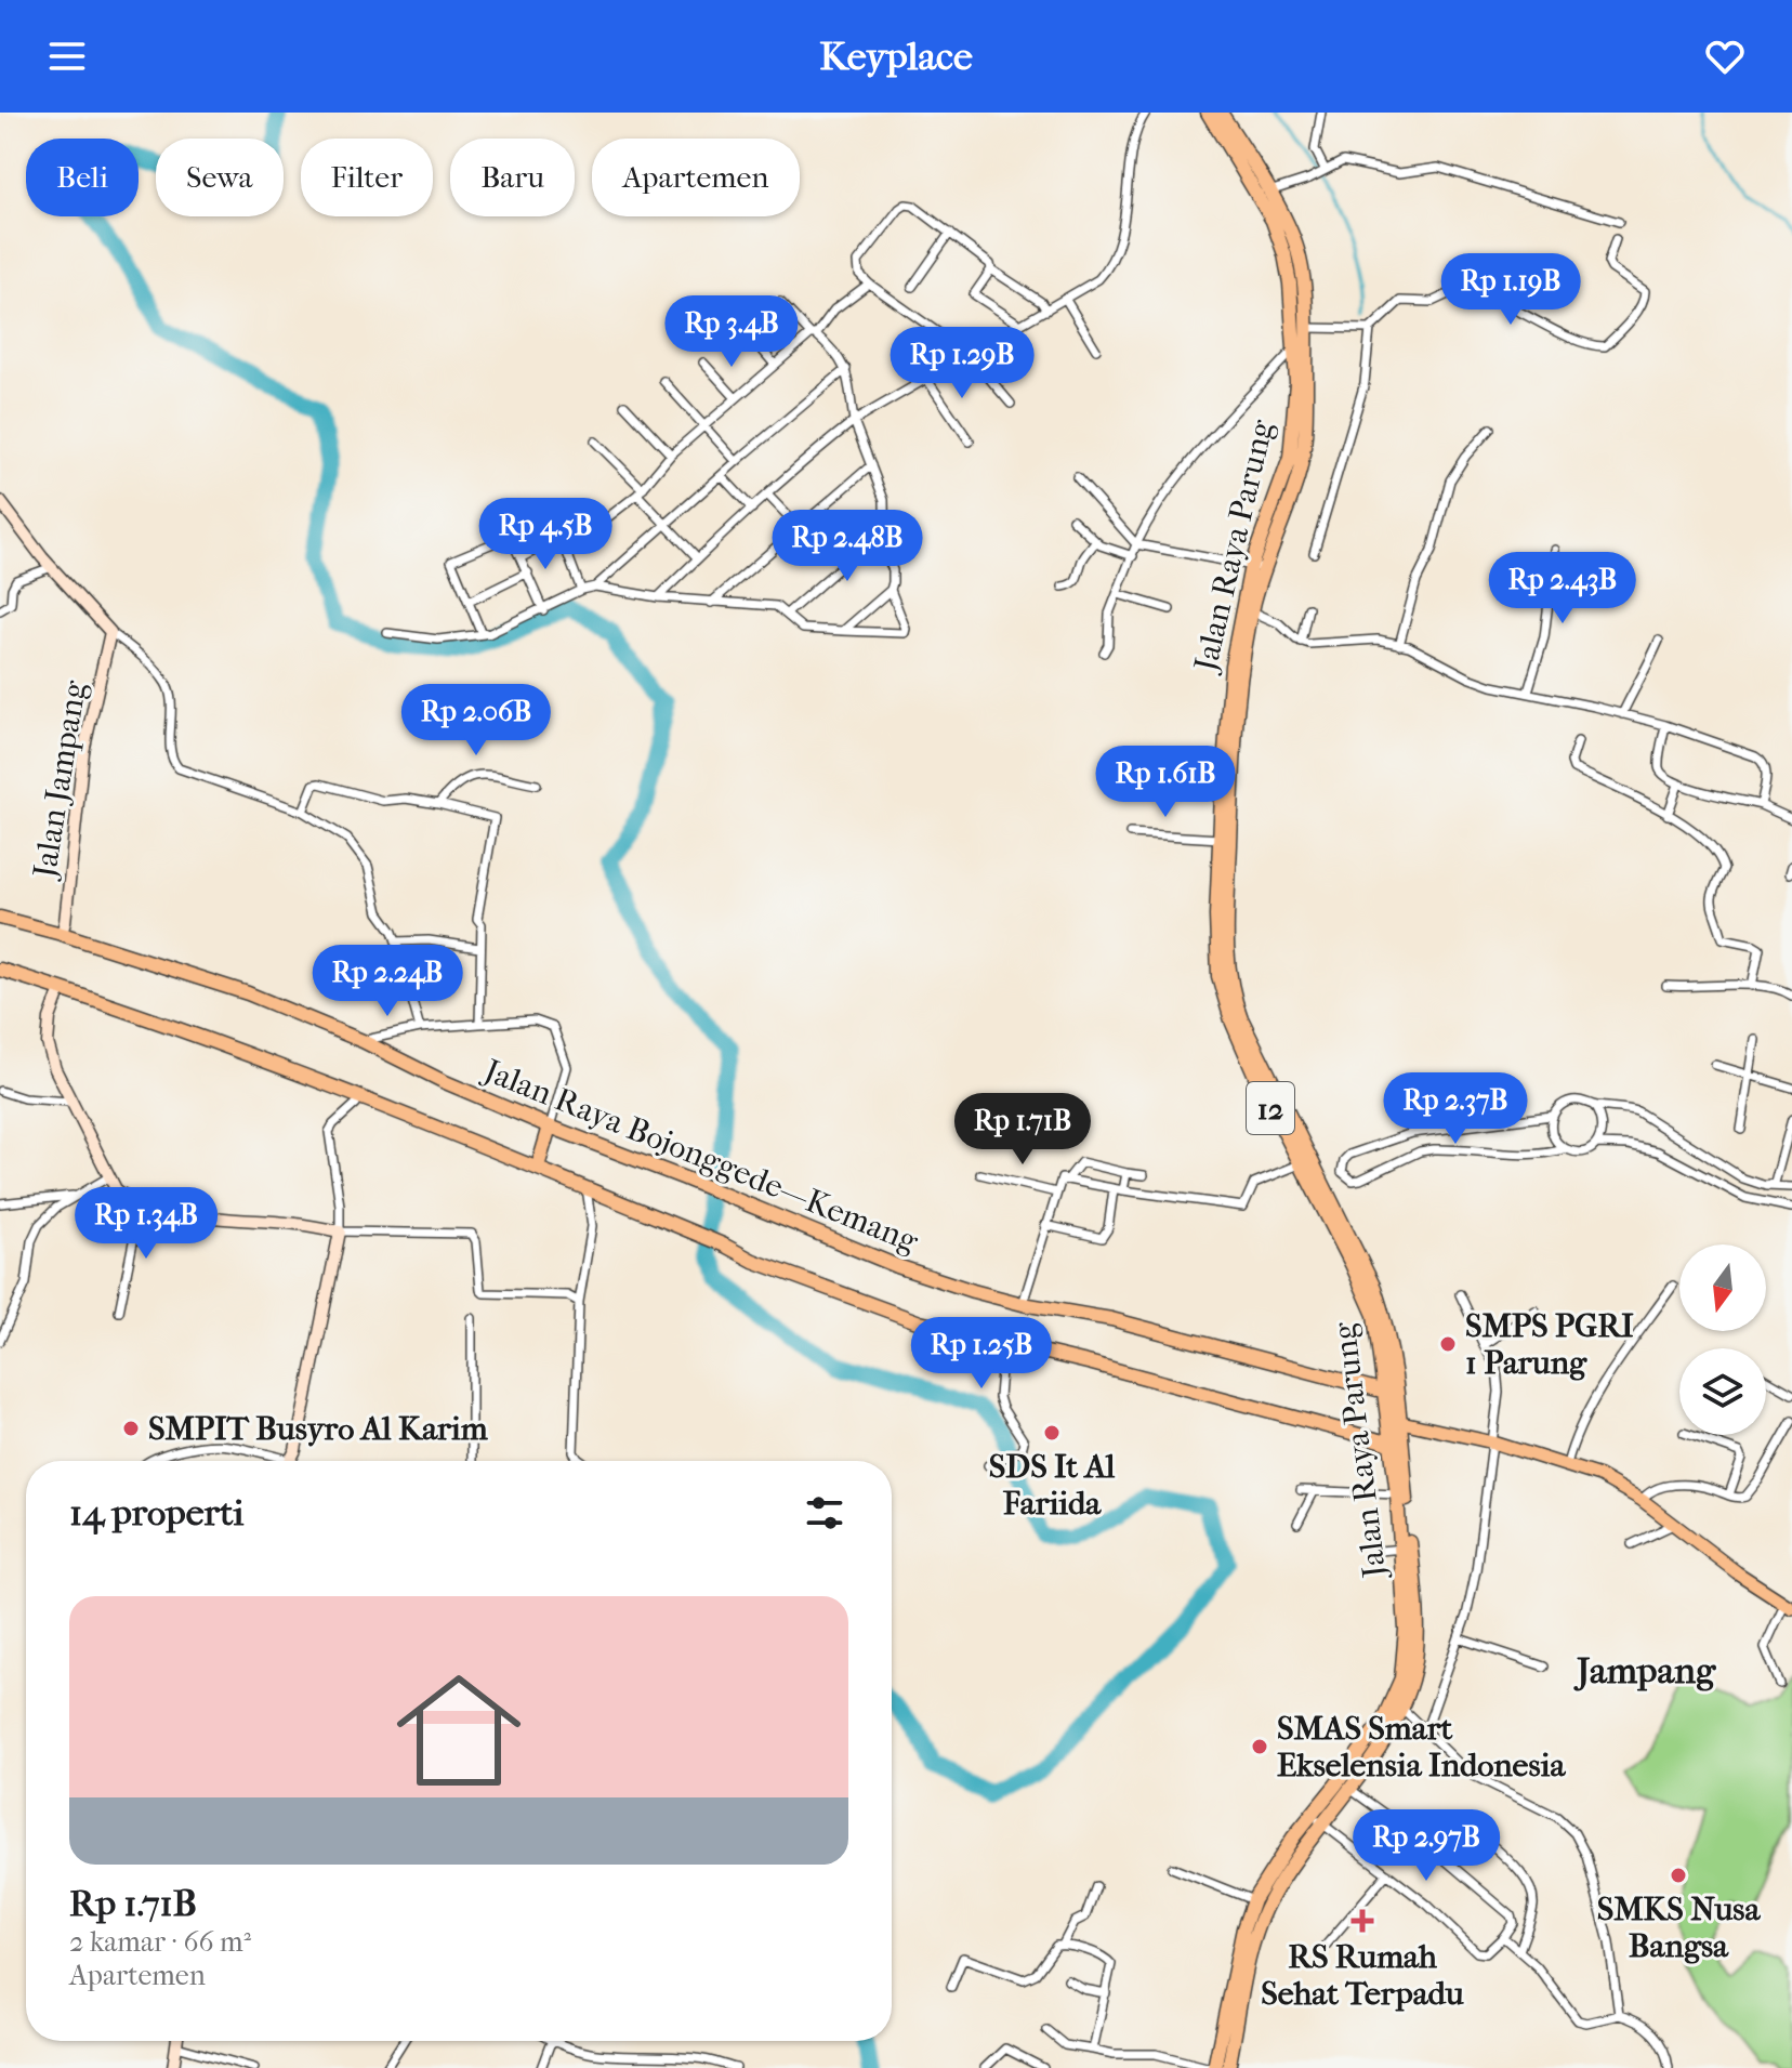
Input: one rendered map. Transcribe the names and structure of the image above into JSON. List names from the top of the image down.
{
  "streets": {
    "highway": ["Jalan Raya Parung", "12", "Jalan Raya Bojonggede—Kemang"],
    "street": ["Jalan Jampang"]
  },
  "crossings": [
    ["Jalan Raya Parung", "Jalan Raya Bojonggede—Kemang"],
    ["Jalan Jampang", "Jalan Raya Bojonggede—Kemang"]
  ],
  "districts": ["Jampang"],
  "places": {
    "other": [
      "SMPS PGRI 1 Parung",
      "SMPIT Busyro Al Karim",
      "SDS It Al Fariida",
      "SMAS Smart Ekselensia Indonesia",
      "SMKS Nusa Bangsa"
    ],
    "health": ["RS Rumah Sehat Terpadu"]
  },
  "north": "bottom",
  "page": {
    "header": "Keyplace",
    "chip": [
      "Beli",
      "Sewa",
      "Filter",
      "Baru",
      "Apartemen"
    ],
    "price": [
      "Rp 1.19B",
      "Rp 3.4B",
      "Rp 1.29B",
      "Rp 4.5B",
      "Rp 2.48B",
      "Rp 2.43B",
      "Rp 2.06B",
      "Rp 1.61B",
      "Rp 2.24B",
      "Rp 2.37B",
      "Rp 1.71B",
      "Rp 1.34B",
      "Rp 1.25B",
      "Rp 2.97B"
    ],
    "heading": "14 properti",
    "list": [
      {
        "name": "Rp 1.71B",
        "note": "2 kamar · 66 m² · Apartemen"
      }
    ]
  }
}
